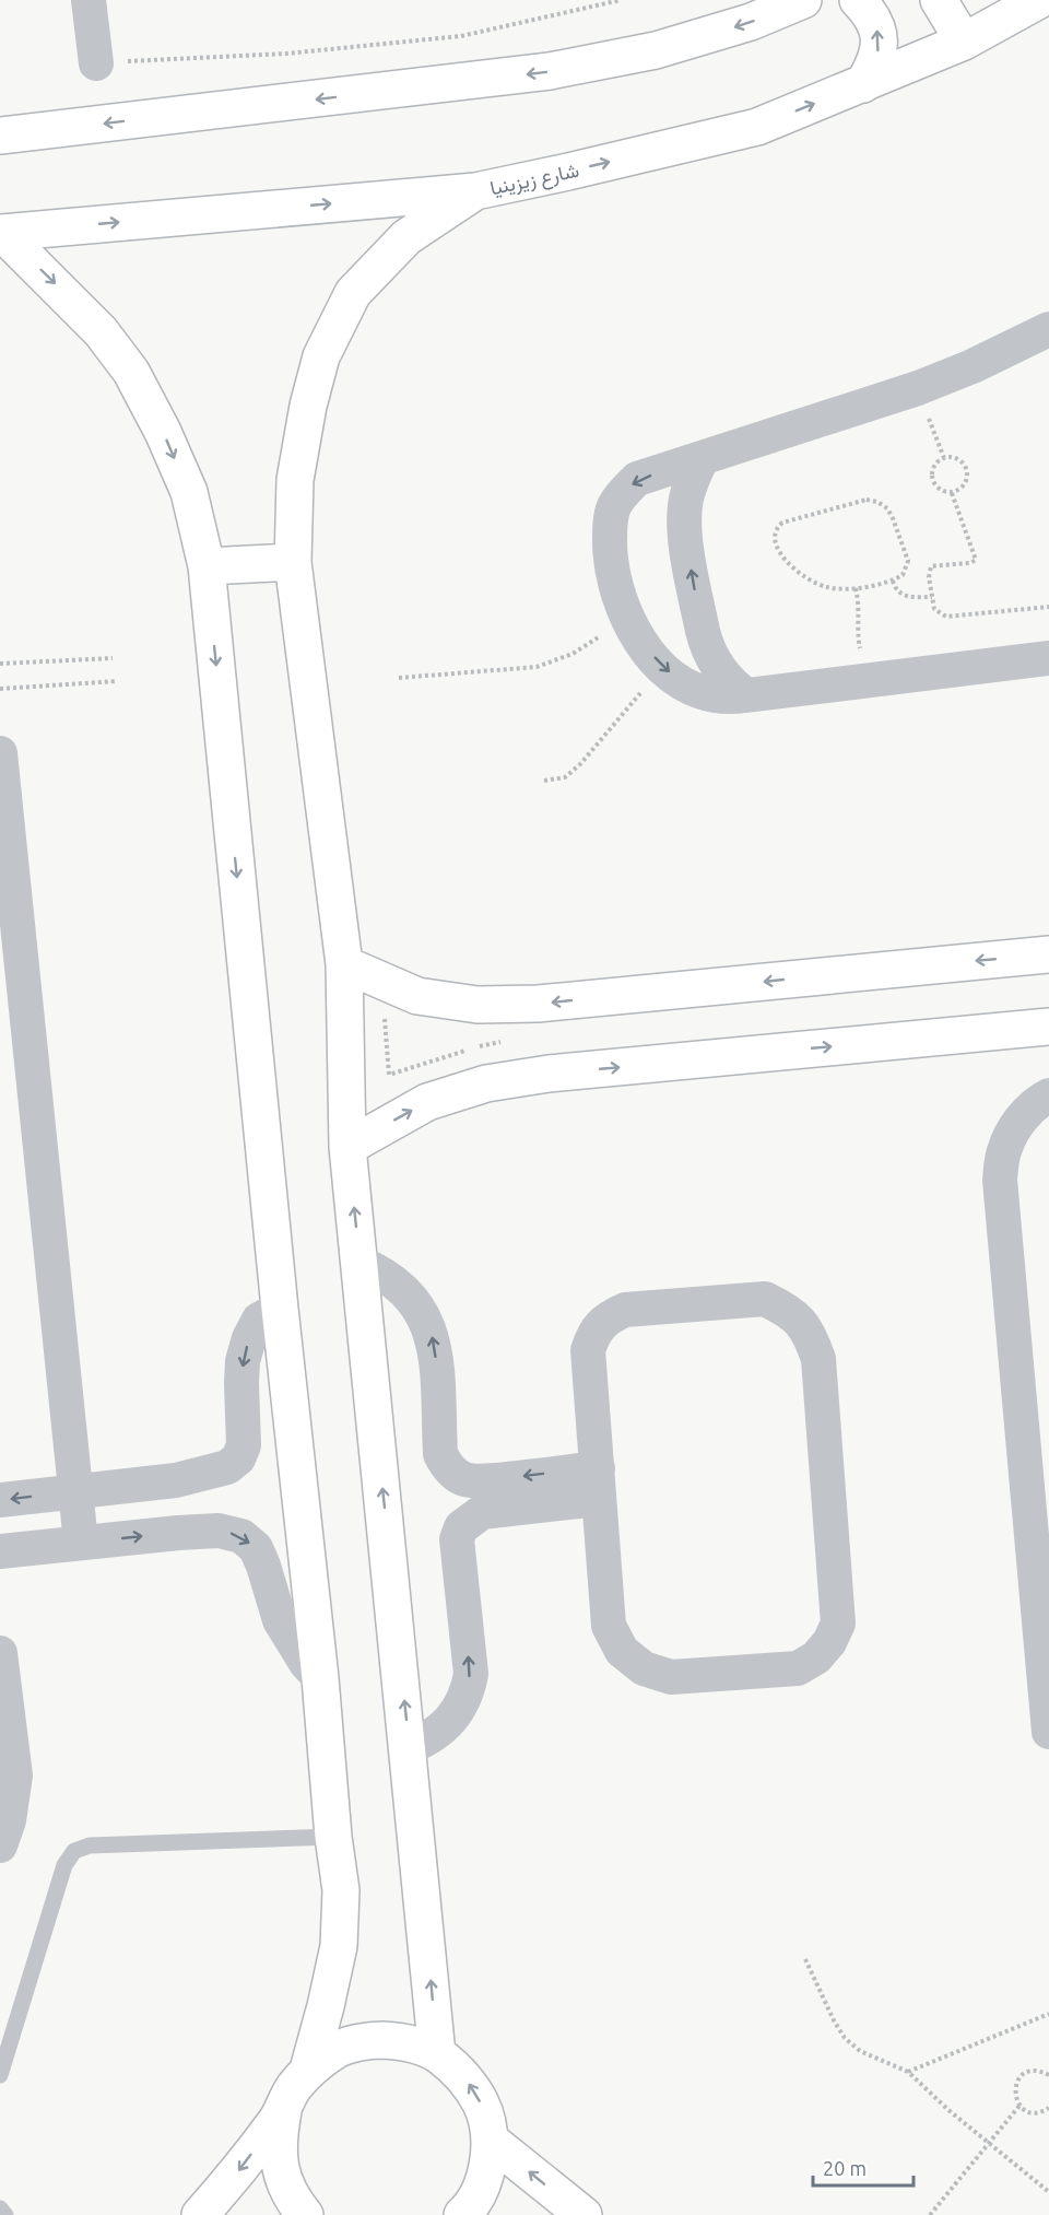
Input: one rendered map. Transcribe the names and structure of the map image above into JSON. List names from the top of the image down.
{
  "streets": {
    "street": ["شارع زيزينيا"]
  },
  "scale_bar": "20 m"
}
